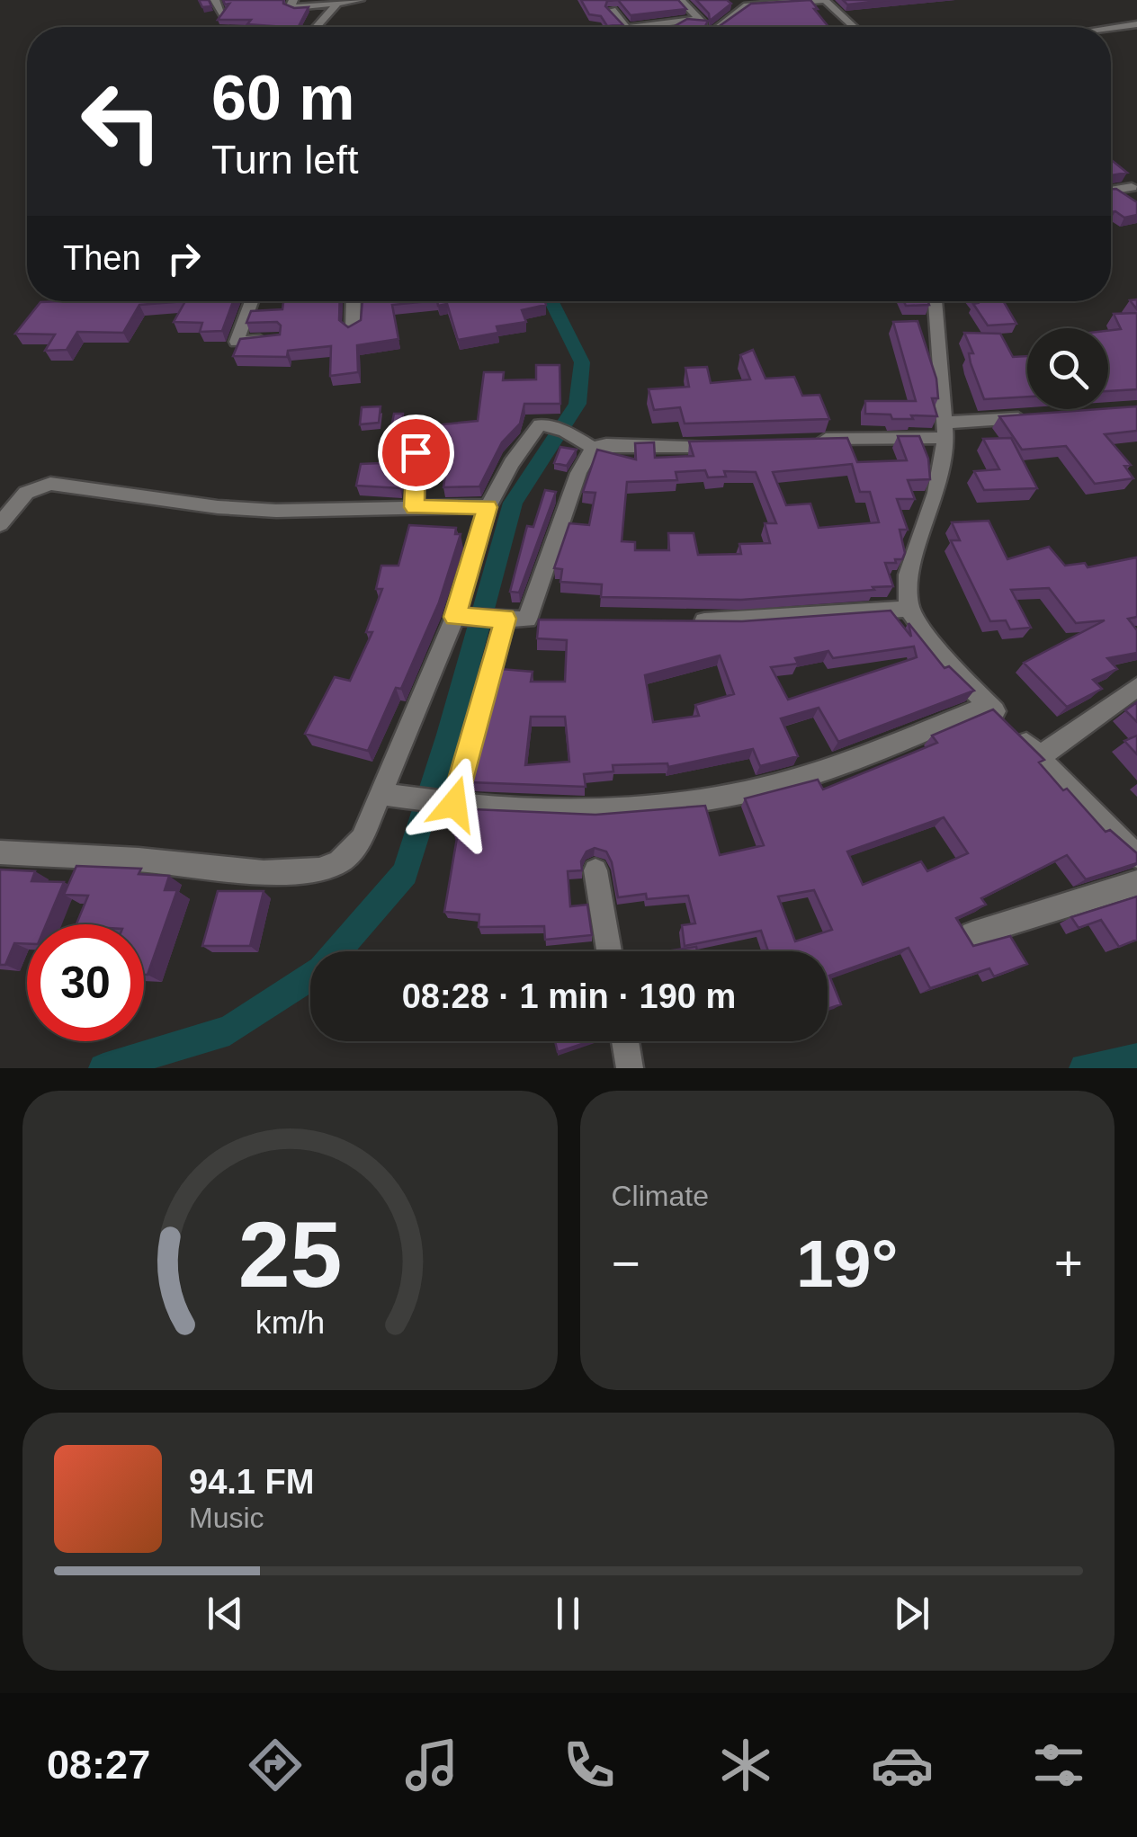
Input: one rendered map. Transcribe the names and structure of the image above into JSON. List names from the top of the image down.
{
  "page": {
    "turn": ["60 m", "Turn left"],
    "then": "Then",
    "limit": "30",
    "trip": "08:28 · 1 min · 190 m",
    "tile": "Climate",
    "heat": ["−", "19°", "+"],
    "song": ["94.1 FM", "Music"],
    "tabs": "08:27",
    "gauge": ["25", "km/h"]
  }
}
